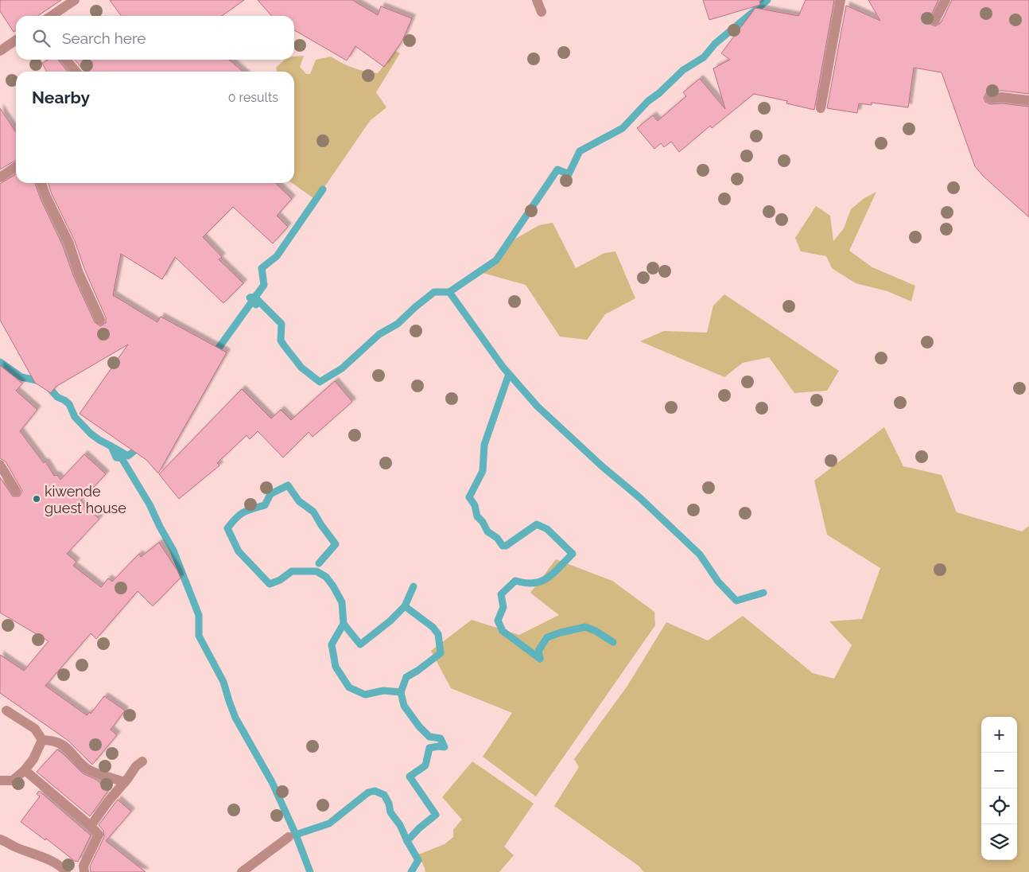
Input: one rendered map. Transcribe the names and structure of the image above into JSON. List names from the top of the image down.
{
  "places": ["kiwende guest house"],
  "page": {
    "search": "Search here",
    "heading": ["Nearby", "0 results"],
    "map_buttons": ["+", "−"]
  }
}
